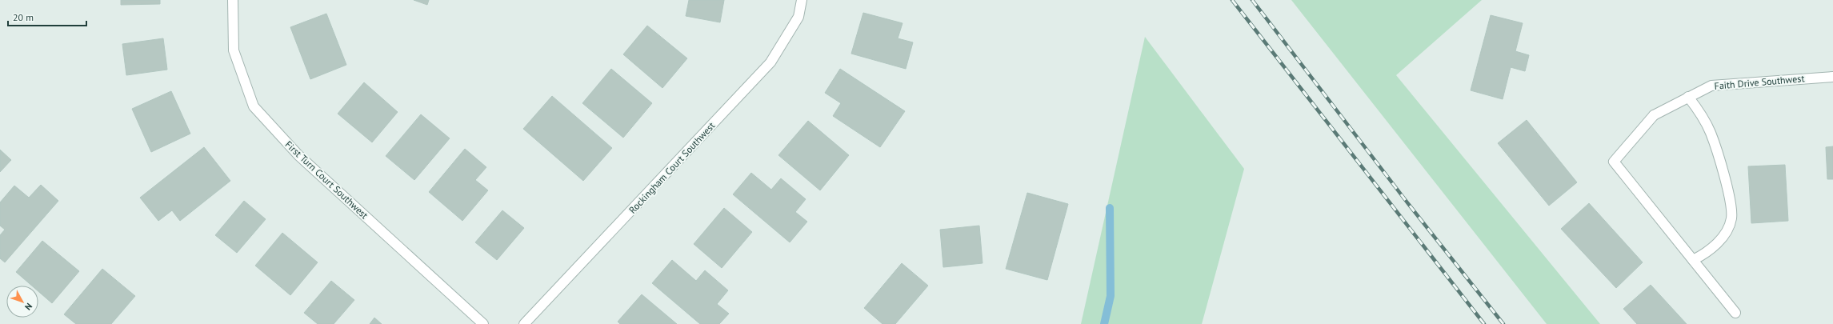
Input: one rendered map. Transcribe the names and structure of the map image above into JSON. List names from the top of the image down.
{
  "streets": {
    "street": ["Faith Drive Southwest", "Rockingham Court Southwest", "First Turn Court Southwest"]
  },
  "scale_bar": "20 m",
  "north": "bottom right"
}
